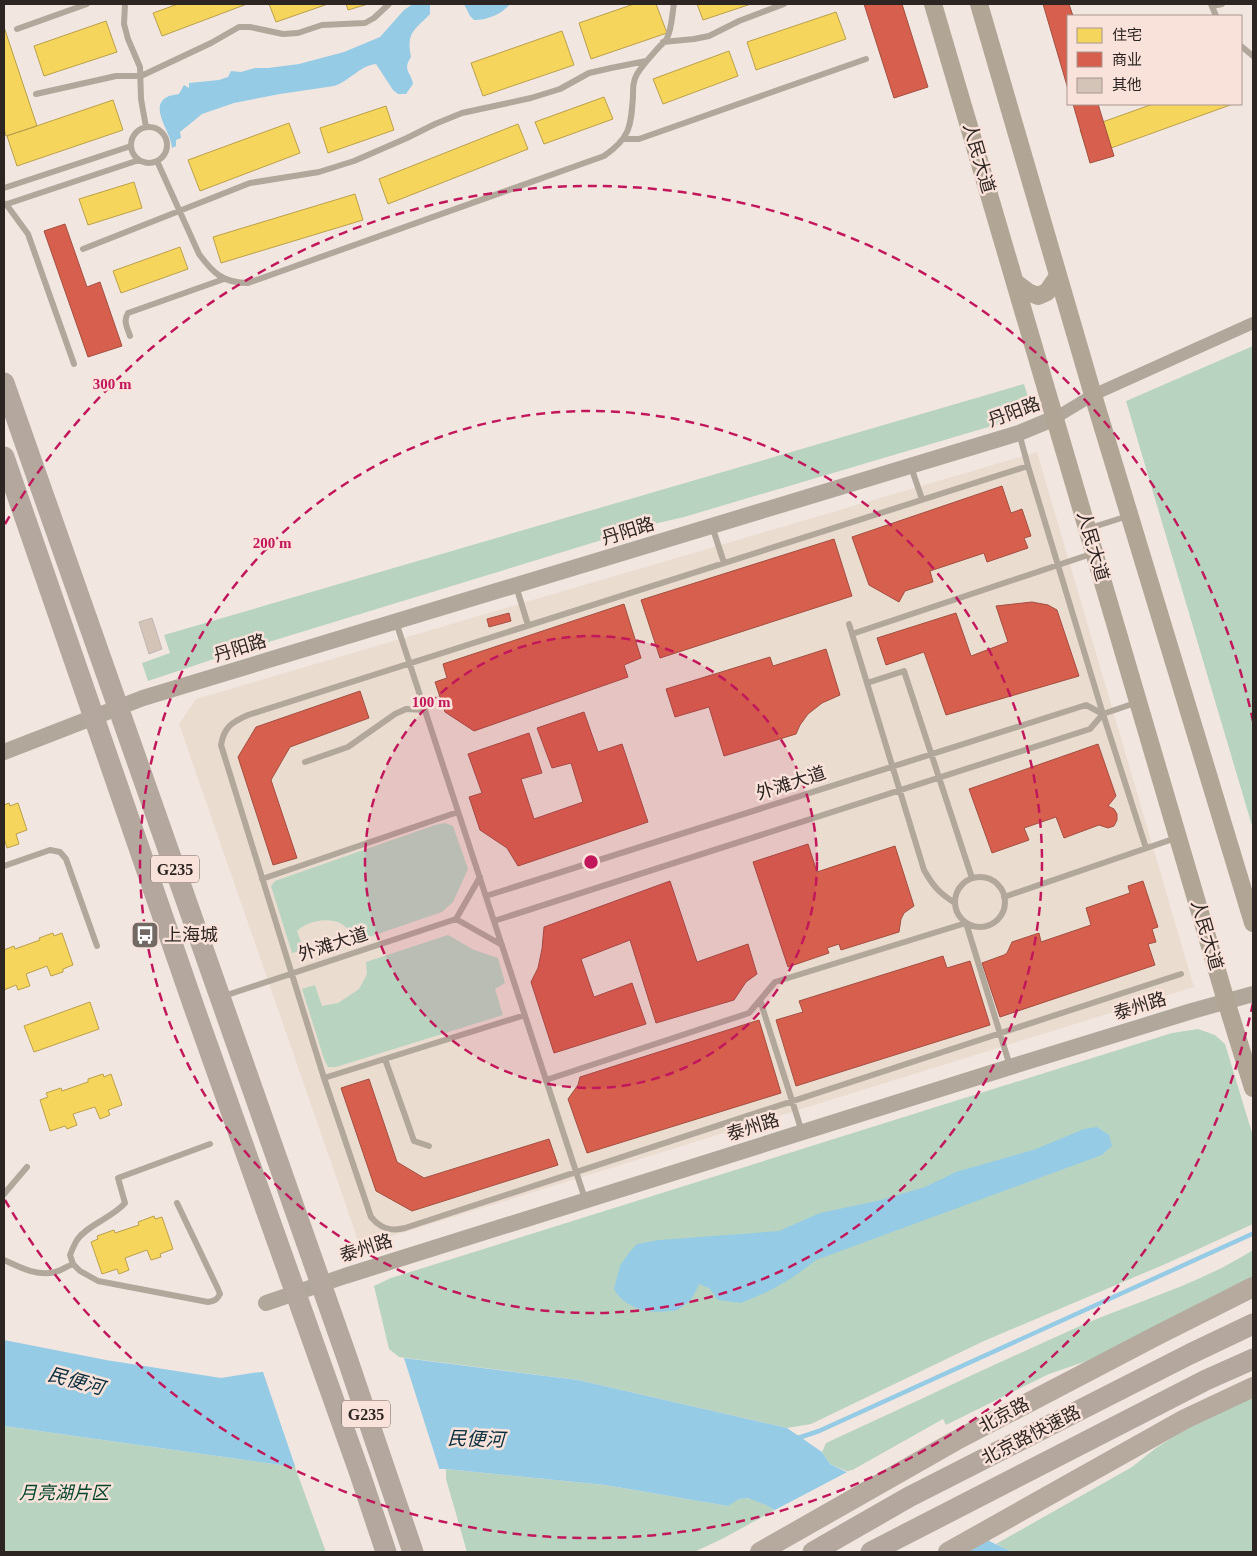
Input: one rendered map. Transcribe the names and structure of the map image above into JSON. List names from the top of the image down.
{
  "streets": {
    "highway": ["G235", "北京路快速路"],
    "main road": ["人民大道", "北京路"],
    "street": ["丹阳路", "泰州路"],
    "lane": ["外滩大道"]
  },
  "crossings": [
    ["人民大道", "丹阳路"],
    ["人民大道", "泰州路"],
    ["丹阳路", "G235"],
    ["外滩大道", "G235"],
    ["G235", "泰州路"]
  ],
  "water": ["民便河"],
  "parks": ["月亮湖片区"],
  "places": {
    "bus stop": ["上海城"]
  },
  "legend": ["住宅", "商业", "其他"],
  "rings": ["300 m", "200 m", "100 m"]
}
